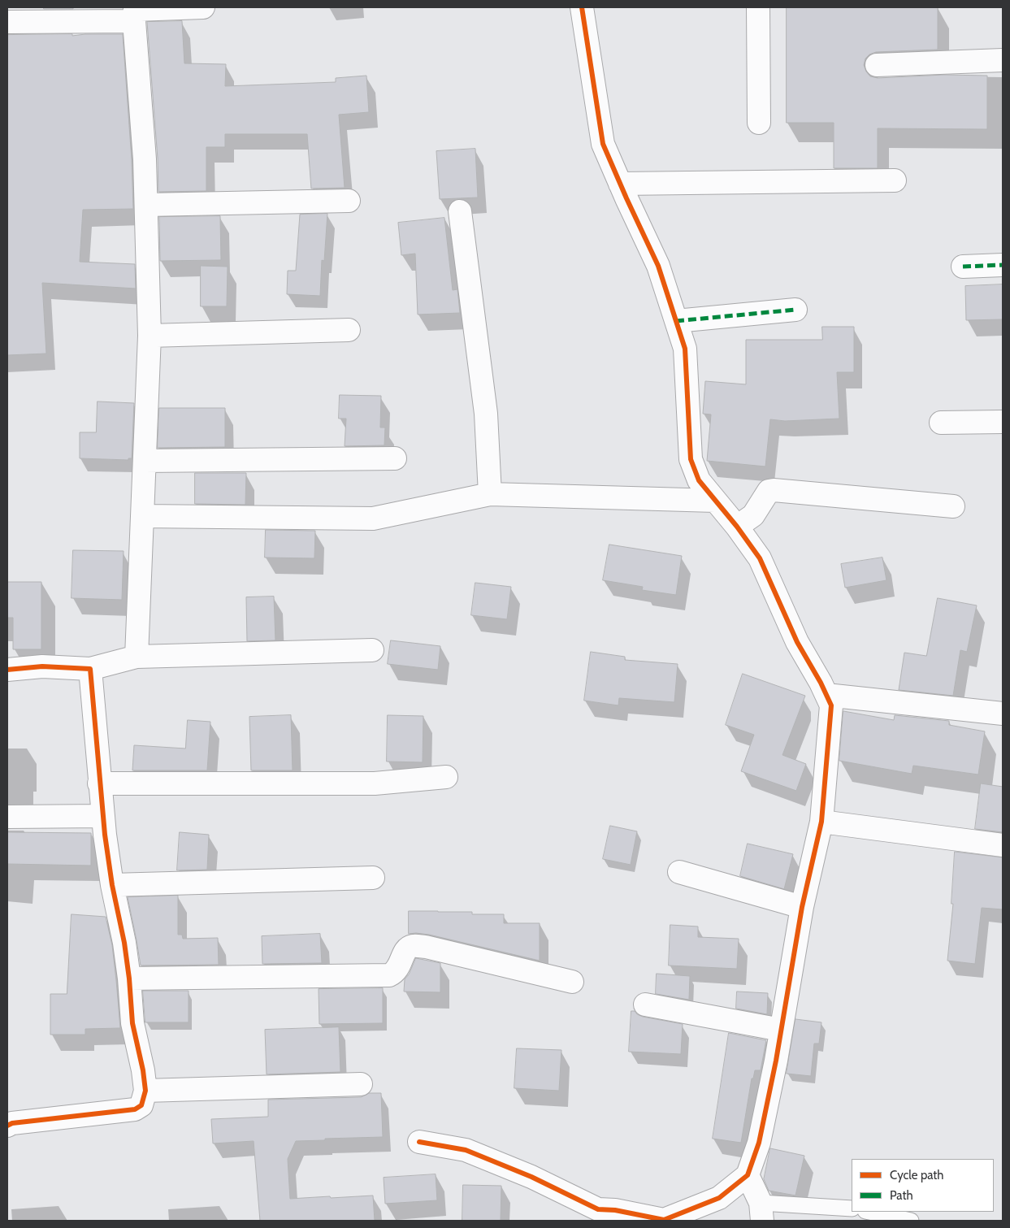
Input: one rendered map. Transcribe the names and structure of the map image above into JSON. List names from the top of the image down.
{
  "legend": ["Cycle path", "Path"]
}
